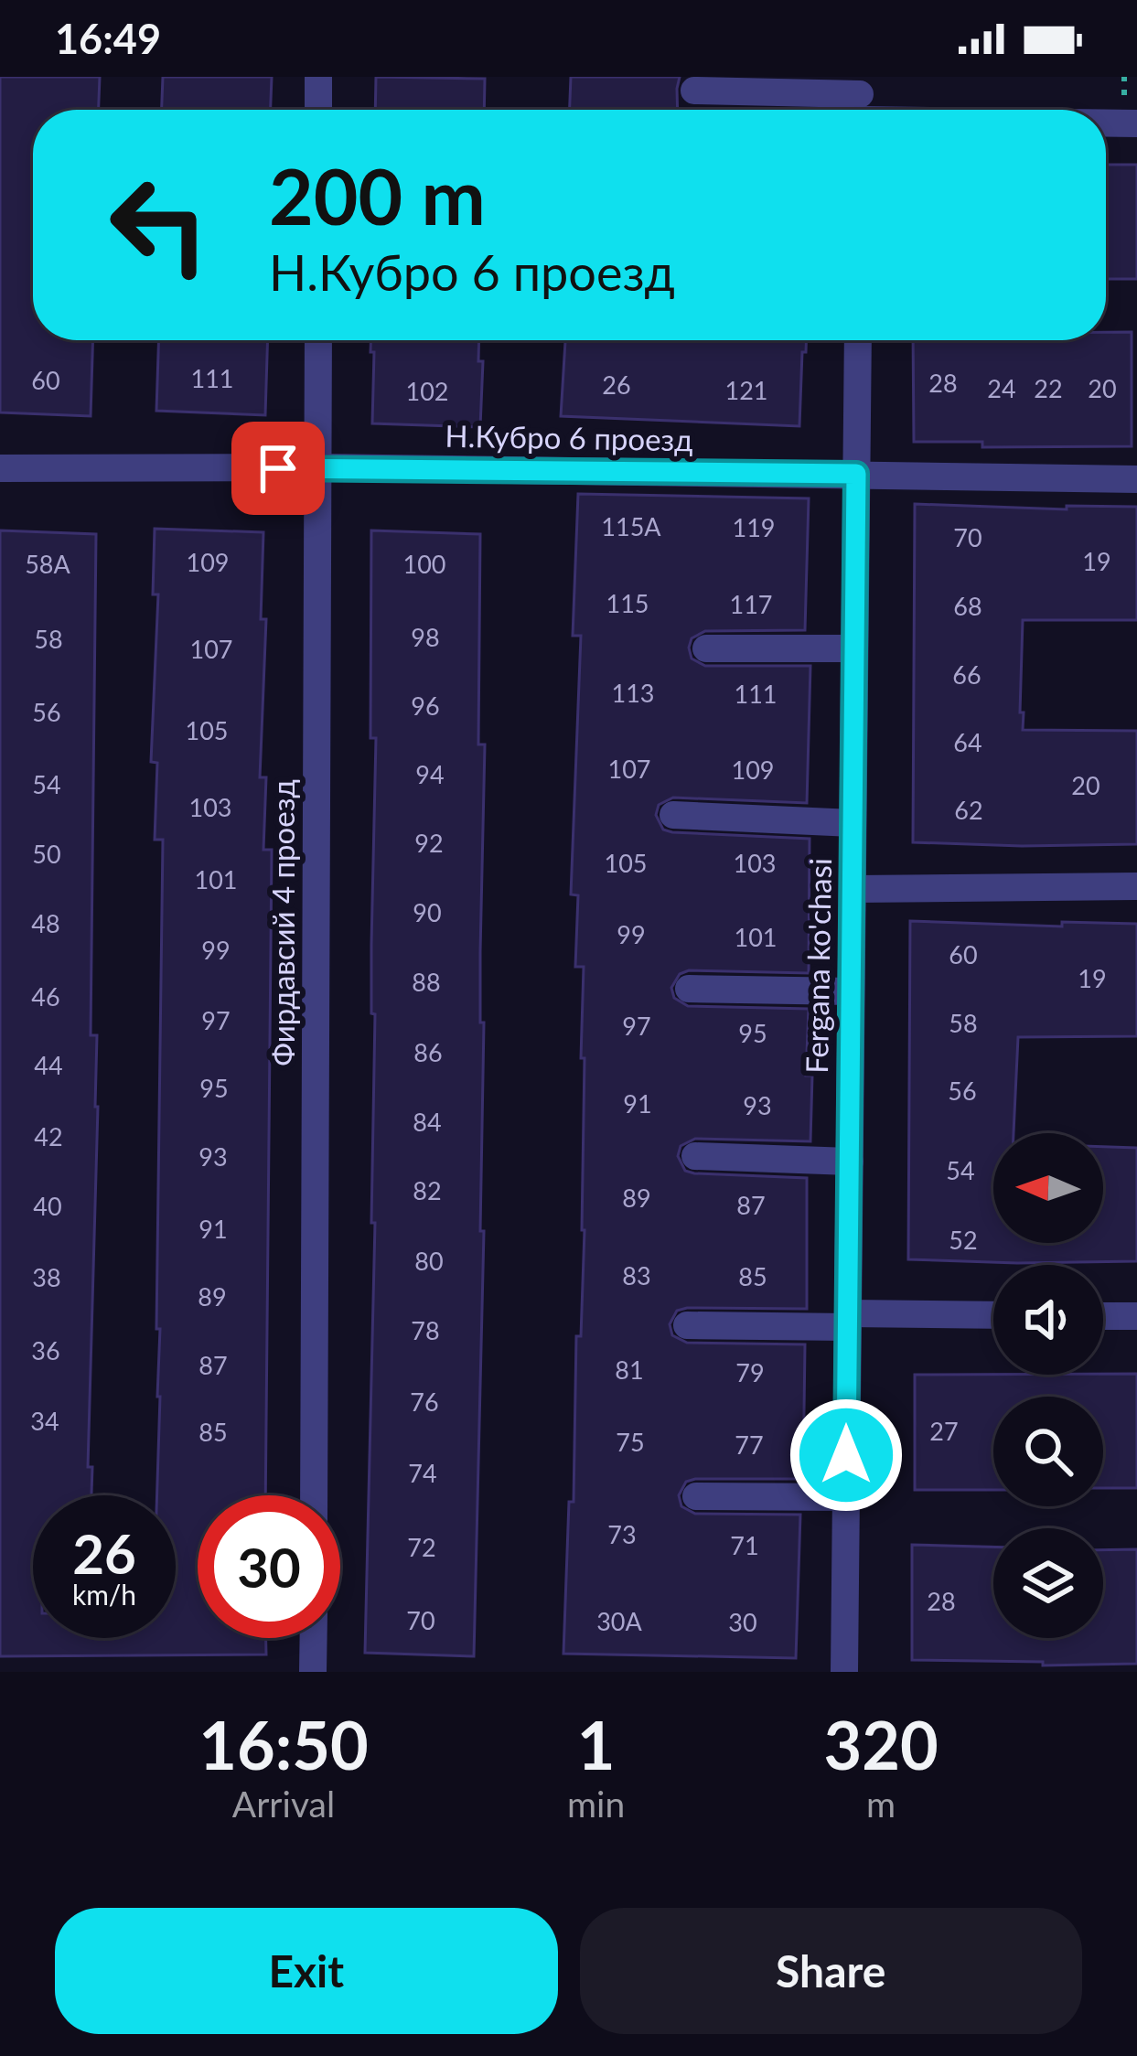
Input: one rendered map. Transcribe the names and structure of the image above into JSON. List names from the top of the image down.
{
  "streets": {
    "street": ["Н.Кубро 6 проезд", "Фирдавсий 4 проезд", "Fergana ko'chasi"]
  },
  "crossings": [
    ["Н.Кубро 6 проезд", "Фирдавсий 4 проезд"],
    ["Н.Кубро 6 проезд", "Fergana ko'chasi"]
  ],
  "house_numbers": [
    "111",
    "60",
    "28",
    "26",
    "24",
    "22",
    "20",
    "121",
    "102",
    "115A",
    "119",
    "70",
    "19",
    "109",
    "58A",
    "100",
    "115",
    "117",
    "68",
    "98",
    "58",
    "107",
    "66",
    "113",
    "111",
    "96",
    "56",
    "105",
    "64",
    "107",
    "109",
    "94",
    "54",
    "20",
    "103",
    "62",
    "92",
    "50",
    "105",
    "103",
    "101",
    "90",
    "48",
    "99",
    "101",
    "99",
    "60",
    "19",
    "88",
    "46",
    "97",
    "58",
    "97",
    "95",
    "86",
    "44",
    "95",
    "56",
    "91",
    "93",
    "84",
    "42",
    "93",
    "54",
    "82",
    "89",
    "87",
    "40",
    "91",
    "52",
    "80",
    "83",
    "85",
    "38",
    "89",
    "78",
    "36",
    "87",
    "81",
    "79",
    "76",
    "34",
    "27",
    "85",
    "75",
    "77",
    "74",
    "73",
    "71",
    "72",
    "28",
    "70",
    "30A",
    "30"
  ],
  "north": "left",
  "page": {
    "status": "16:49",
    "turn": ["200 m", "Н.Кубро 6 проезд"],
    "speed": "26 km/h",
    "limit": "30",
    "eta": [
      "16:50",
      "Arrival",
      "1",
      "min",
      "320",
      "m"
    ],
    "buttons": ["Exit", "Share"]
  }
}
